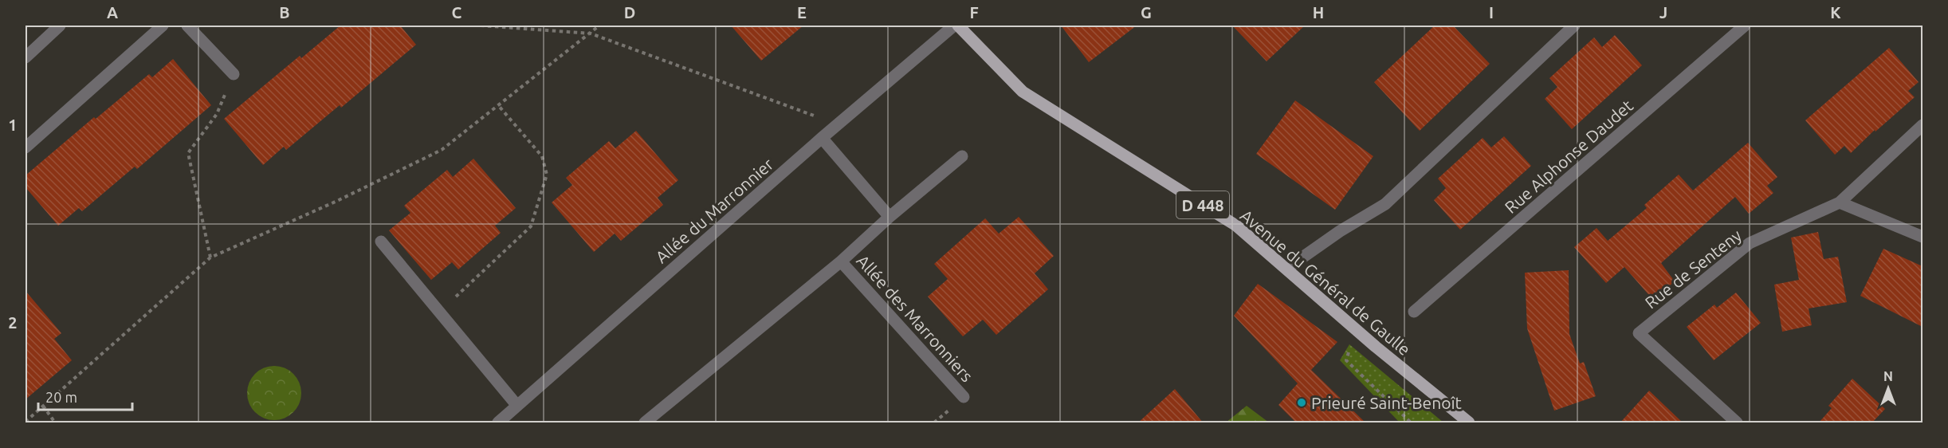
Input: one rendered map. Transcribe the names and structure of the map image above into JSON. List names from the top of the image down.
{
  "streets": {
    "main road": ["D 448", "Avenue du Général de Gaulle"],
    "street": [
      "Rue Alphonse Daudet",
      "Allée du Marronnier",
      "Rue de Senteny",
      "Allée des Marronniers"
    ]
  },
  "crossings": [
    ["D 448", "Avenue du Général de Gaulle"]
  ],
  "places": ["Prieuré Saint-Benoît"],
  "scale_bar": "20 m",
  "north": "top",
  "grid": {
    "columns": [
      "A",
      "B",
      "C",
      "D",
      "E",
      "F",
      "G",
      "H",
      "I",
      "J",
      "K"
    ],
    "rows": ["1", "2"]
  }
}
